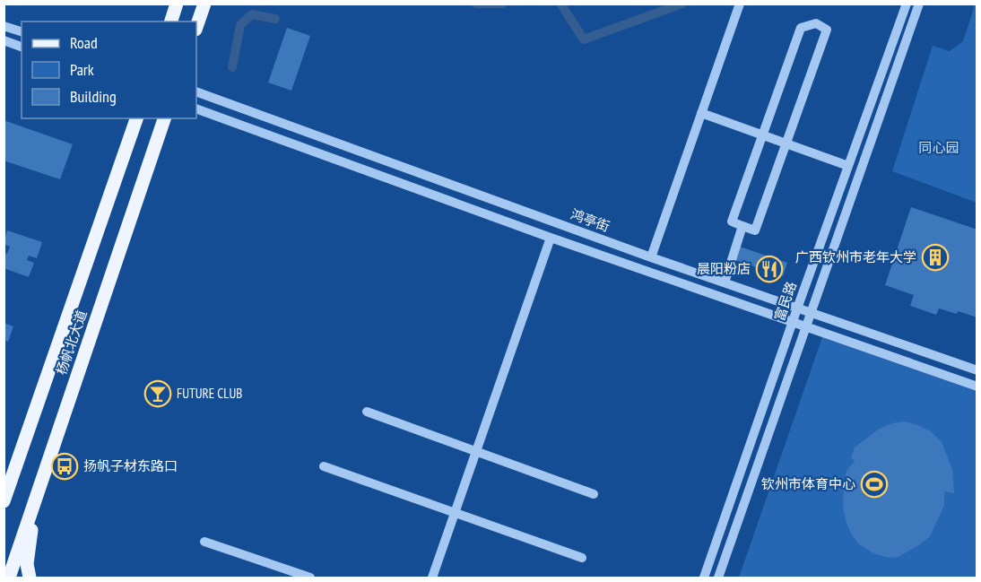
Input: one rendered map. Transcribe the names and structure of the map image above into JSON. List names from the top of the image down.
{
  "streets": {
    "main road": ["杨帆北大道"],
    "street": ["鸿亭街", "富民路"]
  },
  "crossings": [
    ["鸿亭街", "富民路"]
  ],
  "parks": ["同心园"],
  "places": {
    "building": ["广西钦州市老年大学"],
    "restaurant": ["晨阳粉店"],
    "bar": ["FUTURE CLUB"],
    "bus stop": ["扬帆子材东路口"],
    "sports": ["钦州市体育中心"]
  },
  "legend": ["Road", "Park", "Building"]
}
